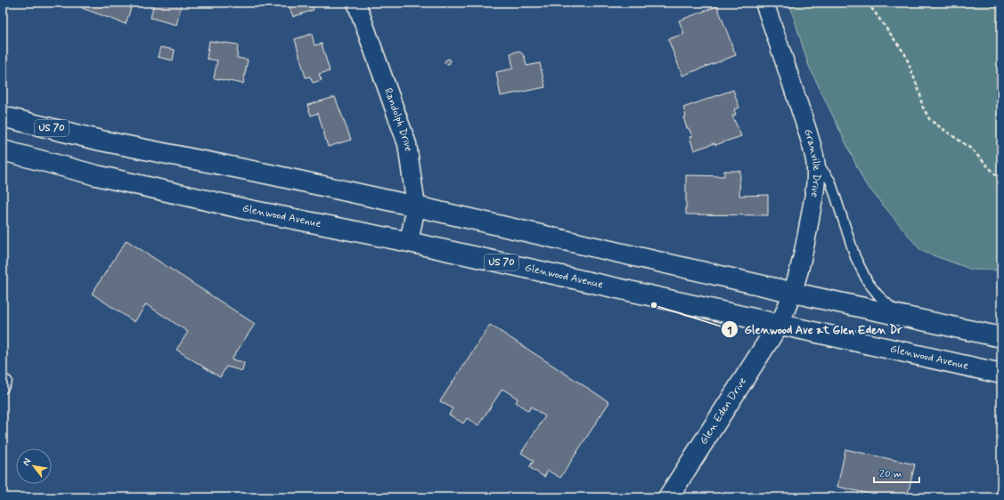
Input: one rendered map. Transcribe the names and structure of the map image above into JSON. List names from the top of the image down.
{
  "streets": {
    "main road": ["US 70", "Glenwood Avenue", "Glen Eden Drive"],
    "street": ["Randolph Drive", "Granville Drive"]
  },
  "crossings": [
    ["Randolph Drive", "US 70"],
    ["Randolph Drive", "Glenwood Avenue"],
    ["US 70", "Granville Drive"],
    ["Granville Drive", "Glenwood Avenue"],
    ["Granville Drive", "Glen Eden Drive"],
    ["Glenwood Avenue", "Glen Eden Drive"]
  ],
  "places": ["Glenwood Ave at Glen Eden Dr"],
  "scale_bar": "20 m",
  "north": "top left"
}
